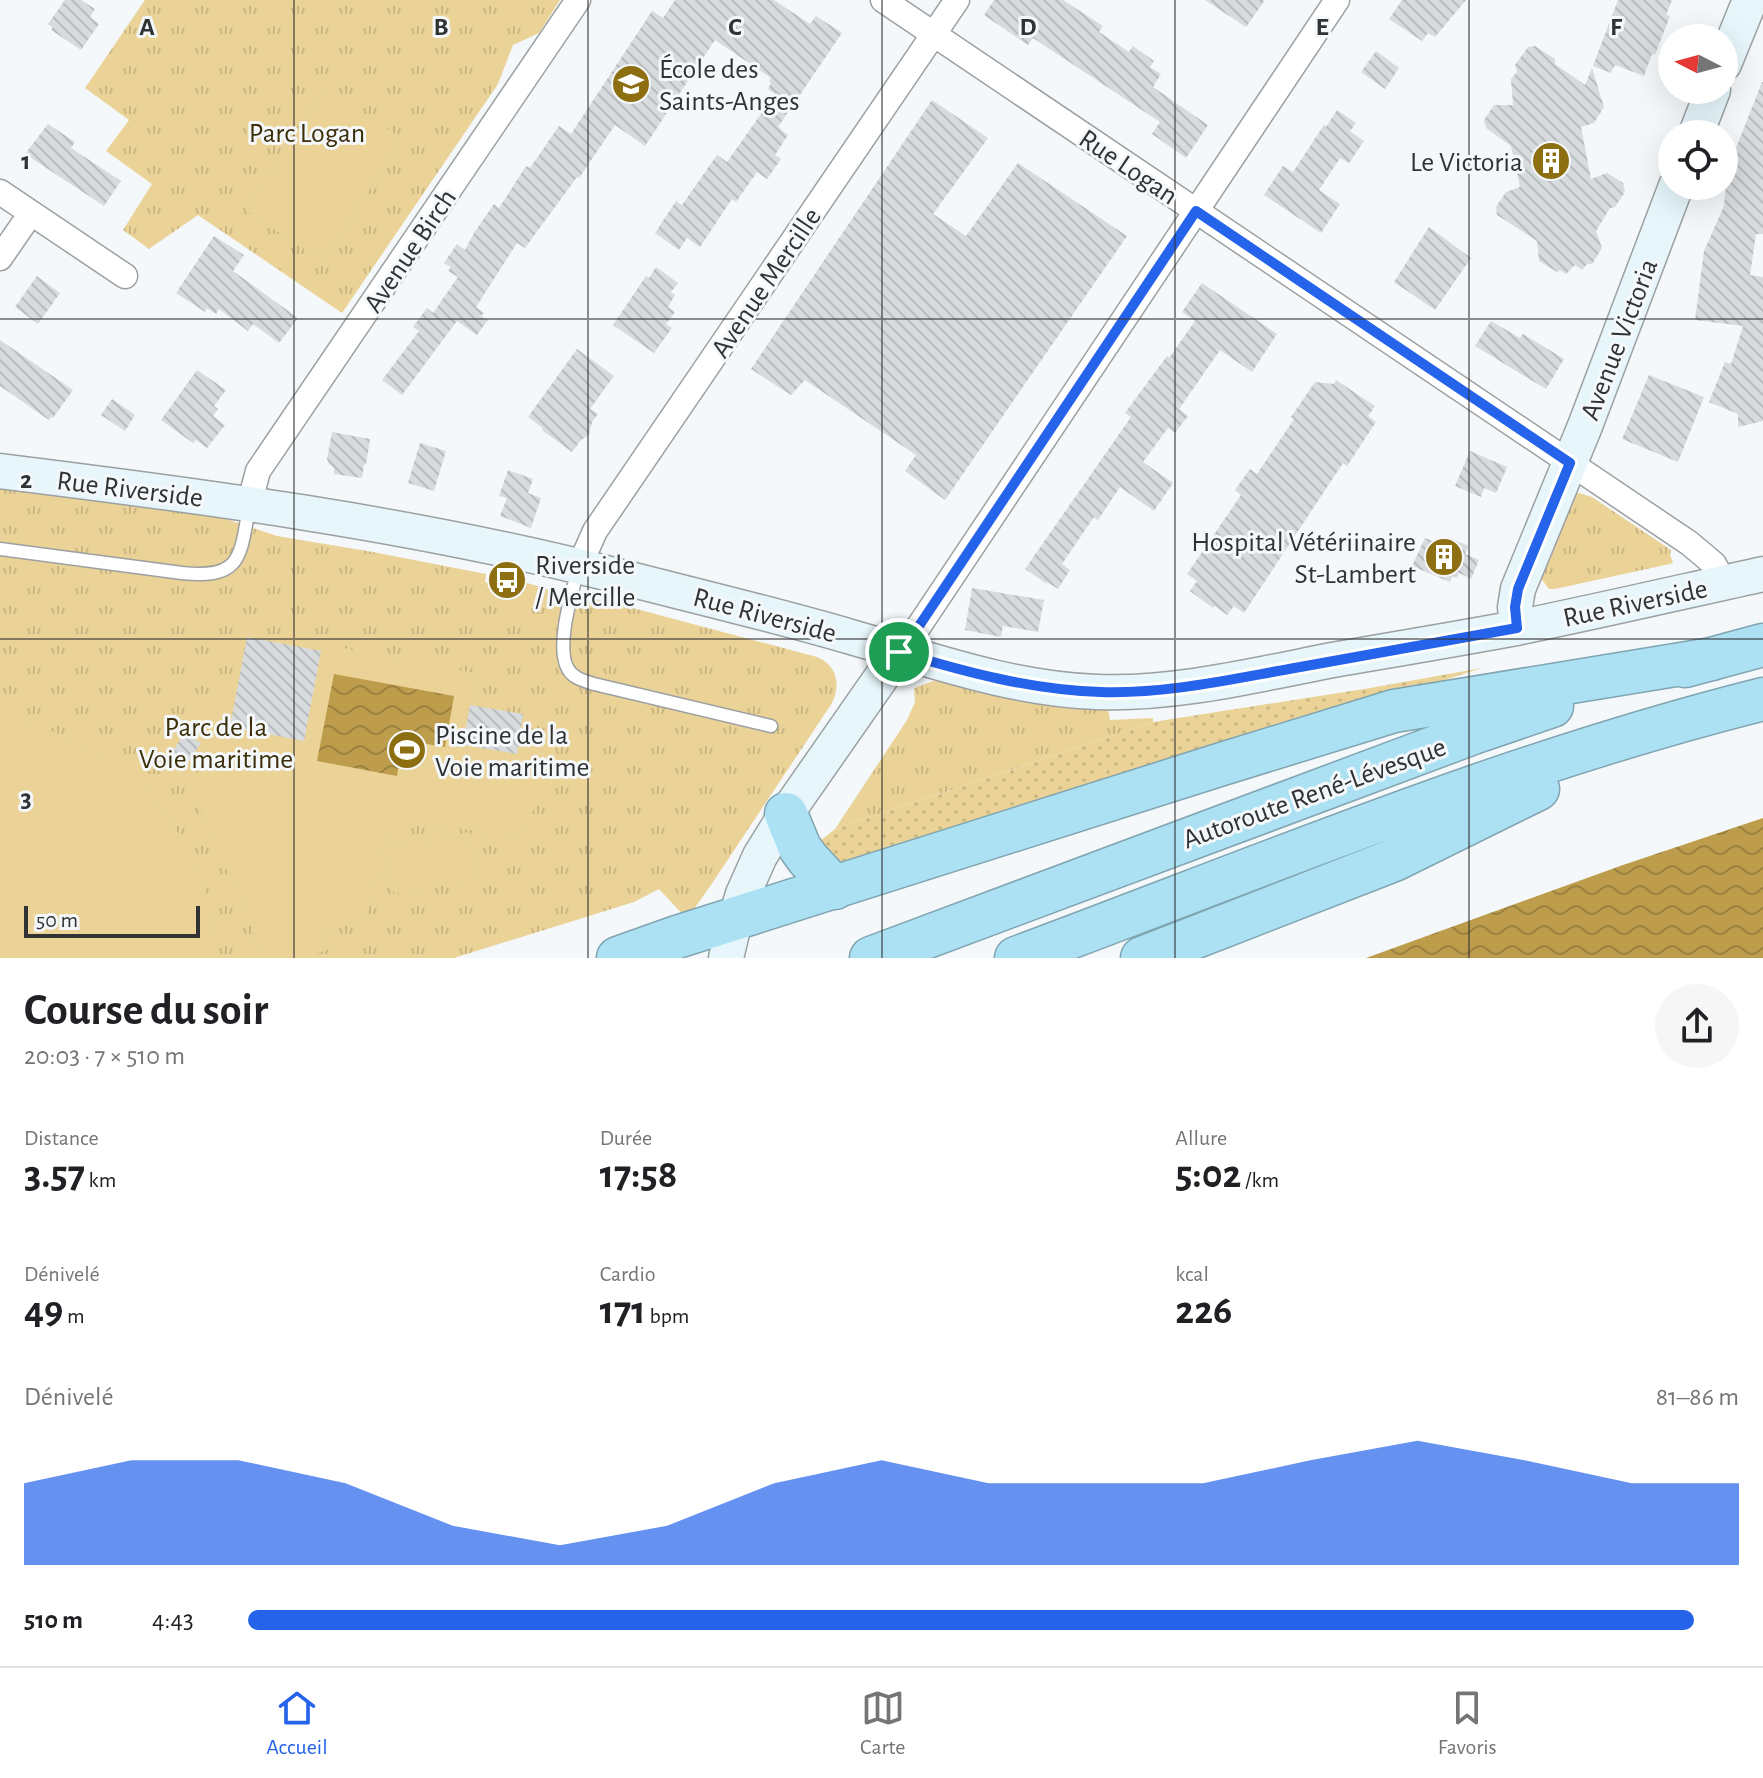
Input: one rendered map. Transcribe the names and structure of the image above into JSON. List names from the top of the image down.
{
  "streets": {
    "highway": ["Autoroute René-Lévesque"],
    "street": [
      "Rue Logan",
      "Avenue Birch",
      "Avenue Mercille",
      "Avenue Victoria",
      "Rue Riverside"
    ]
  },
  "crossings": [
    ["Rue Logan", "Avenue Mercille"],
    ["Rue Logan", "Avenue Victoria"],
    ["Rue Logan", "Rue Riverside"],
    ["Avenue Birch", "Rue Riverside"],
    ["Avenue Mercille", "Rue Riverside"],
    ["Avenue Victoria", "Rue Riverside"]
  ],
  "parks": ["Parc Logan", "Parc de la Voie maritime"],
  "places": {
    "school or university": ["École des Saints-Anges"],
    "building": ["Le Victoria", "Hospital Vétériinaire St-Lambert"],
    "bus stop": ["Riverside / Mercille"],
    "sports": ["Piscine de la Voie maritime"]
  },
  "scale_bar": "50 m",
  "north": "left",
  "page": {
    "scale": "50 m",
    "heading": ["Course du soir", "20:03 · 7 × 510 m"],
    "stats": [
      ["Distance", "3.57 km"],
      ["Durée", "17:58"],
      ["Allure", "5:02 /km"],
      ["Dénivelé", "49 m"],
      ["Cardio", "171 bpm"],
      ["kcal", "226"]
    ],
    "chart": ["Dénivelé", "81–86 m"],
    "list": [
      {
        "name": "510 m",
        "note": "4:43"
      }
    ],
    "tabs": ["Accueil", "Carte", "Favoris"]
  },
  "grid": {
    "columns": [
      "A",
      "B",
      "C",
      "D",
      "E",
      "F"
    ],
    "rows": ["1", "2", "3"]
  }
}
